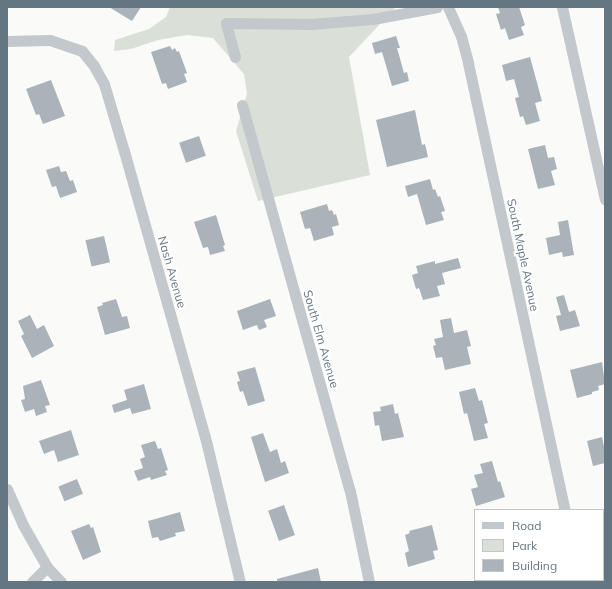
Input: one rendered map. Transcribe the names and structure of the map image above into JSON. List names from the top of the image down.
{
  "streets": {
    "street": ["South Maple Avenue", "Nash Avenue", "South Elm Avenue"]
  },
  "legend": ["Road", "Park", "Building"]
}
